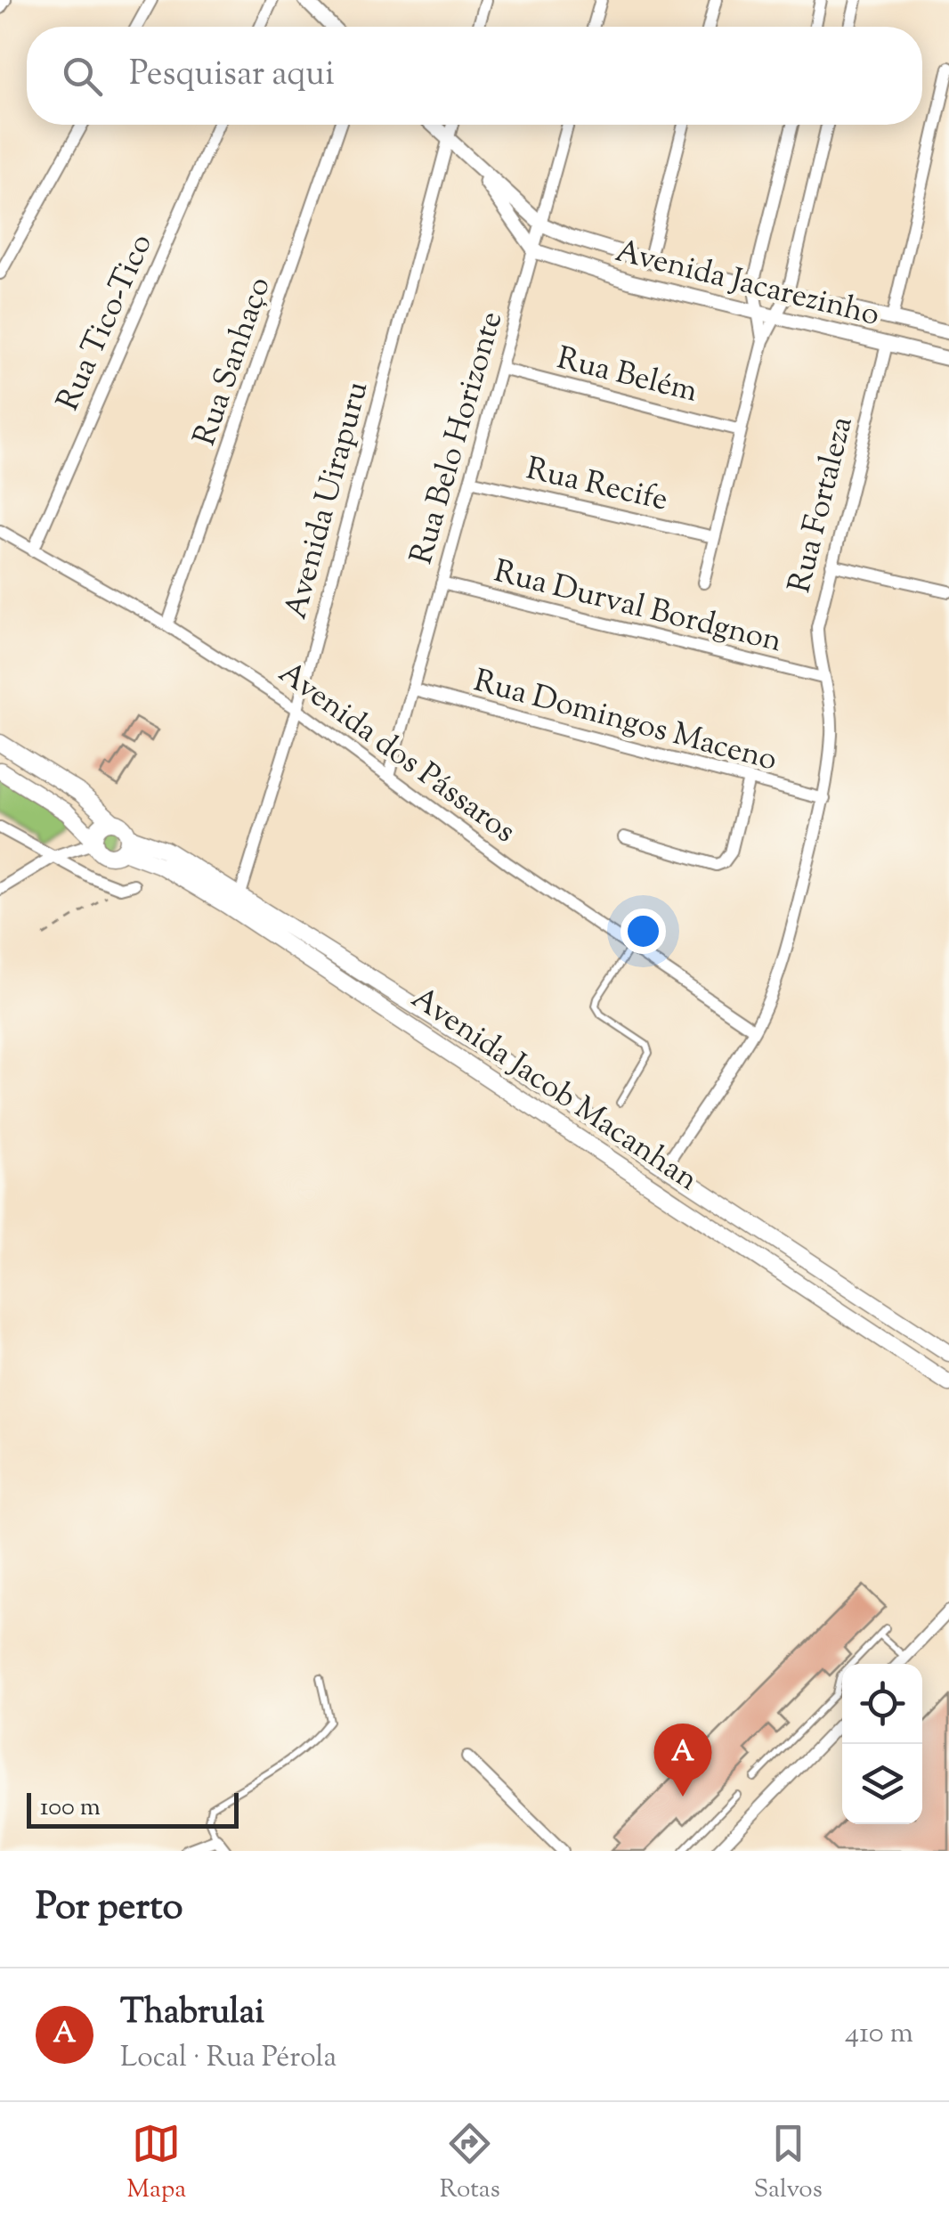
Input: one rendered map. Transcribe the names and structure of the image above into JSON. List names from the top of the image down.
{
  "streets": {
    "main road": ["Avenida Jacob Macanhan"],
    "street": [
      "Avenida Jacarezinho",
      "Rua Tico-Tico",
      "Rua Sanhaço",
      "Rua Belém",
      "Rua Belo Horizonte",
      "Rua Recife",
      "Avenida Uirapuru",
      "Rua Fortaleza",
      "Rua Durval Bordgnon",
      "Rua Domingos Maceno",
      "Avenida dos Pássaros"
    ]
  },
  "crossings": [
    ["Avenida Jacarezinho", "Rua Belo Horizonte"],
    ["Avenida Jacarezinho", "Rua Fortaleza"],
    ["Rua Tico-Tico", "Avenida dos Pássaros"],
    ["Rua Sanhaço", "Avenida dos Pássaros"],
    ["Rua Belém", "Rua Belo Horizonte"],
    ["Rua Belo Horizonte", "Rua Recife"],
    ["Rua Belo Horizonte", "Rua Durval Bordgnon"],
    ["Rua Belo Horizonte", "Rua Domingos Maceno"],
    ["Rua Belo Horizonte", "Avenida dos Pássaros"],
    ["Avenida Uirapuru", "Avenida dos Pássaros"],
    ["Avenida Uirapuru", "Avenida Jacob Macanhan"],
    ["Rua Fortaleza", "Rua Durval Bordgnon"],
    ["Rua Fortaleza", "Rua Domingos Maceno"],
    ["Rua Fortaleza", "Avenida dos Pássaros"],
    ["Rua Fortaleza", "Avenida Jacob Macanhan"]
  ],
  "scale_bar": "100 m",
  "page": {
    "search": "Pesquisar aqui",
    "pins": "A",
    "scale": "100 m",
    "heading": "Por perto",
    "list": [
      {
        "mark": "A",
        "name": "Thabrulai",
        "note": "Local · Rua Pérola",
        "value": "410 m"
      }
    ],
    "nav": ["Mapa", "Rotas", "Salvos"]
  }
}
